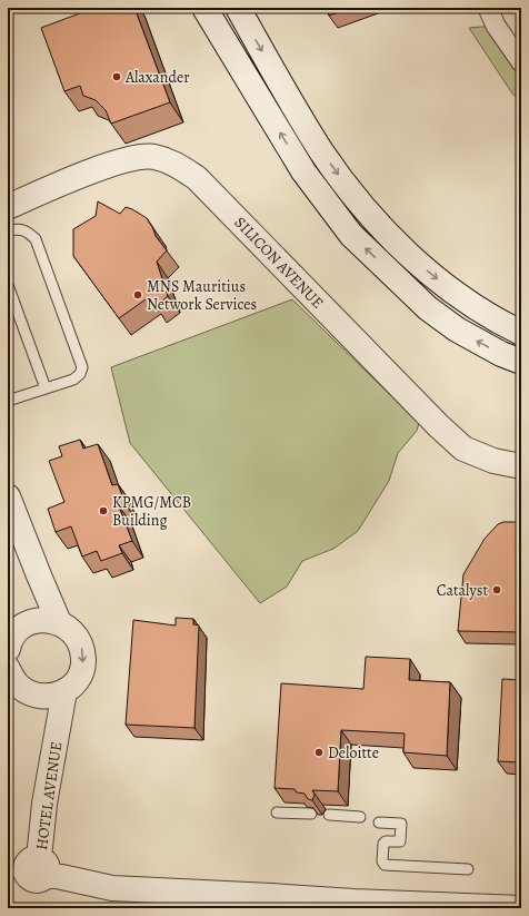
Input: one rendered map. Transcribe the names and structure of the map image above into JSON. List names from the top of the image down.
{
  "streets": {
    "street": ["SILICON AVENUE", "HOTEL AVENUE"]
  },
  "places": [
    "Alaxander",
    "MNS Mauritius Network Services",
    "KPMG/MCB Building",
    "Catalyst",
    "Deloitte"
  ]
}
